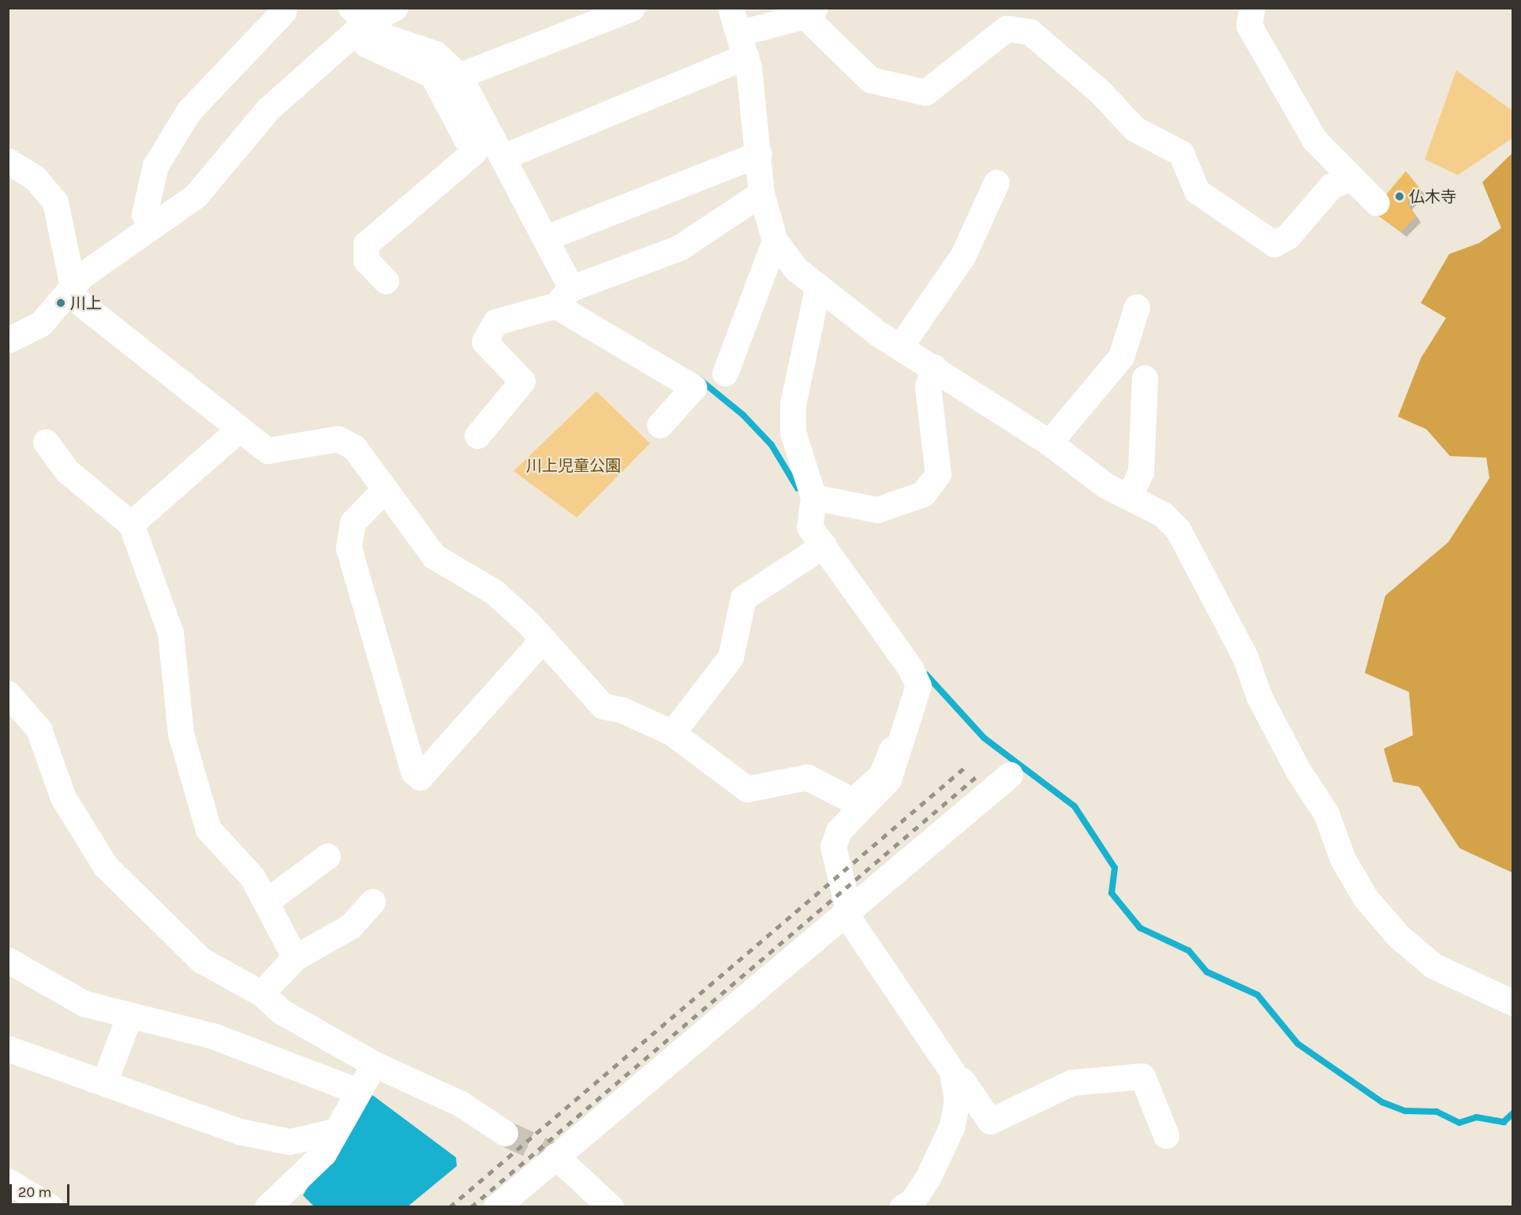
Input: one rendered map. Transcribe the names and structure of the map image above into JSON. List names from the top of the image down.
{
  "parks": ["川上児童公園"],
  "places": ["仏木寺", "川上"],
  "scale_bar": "20 m"
}
